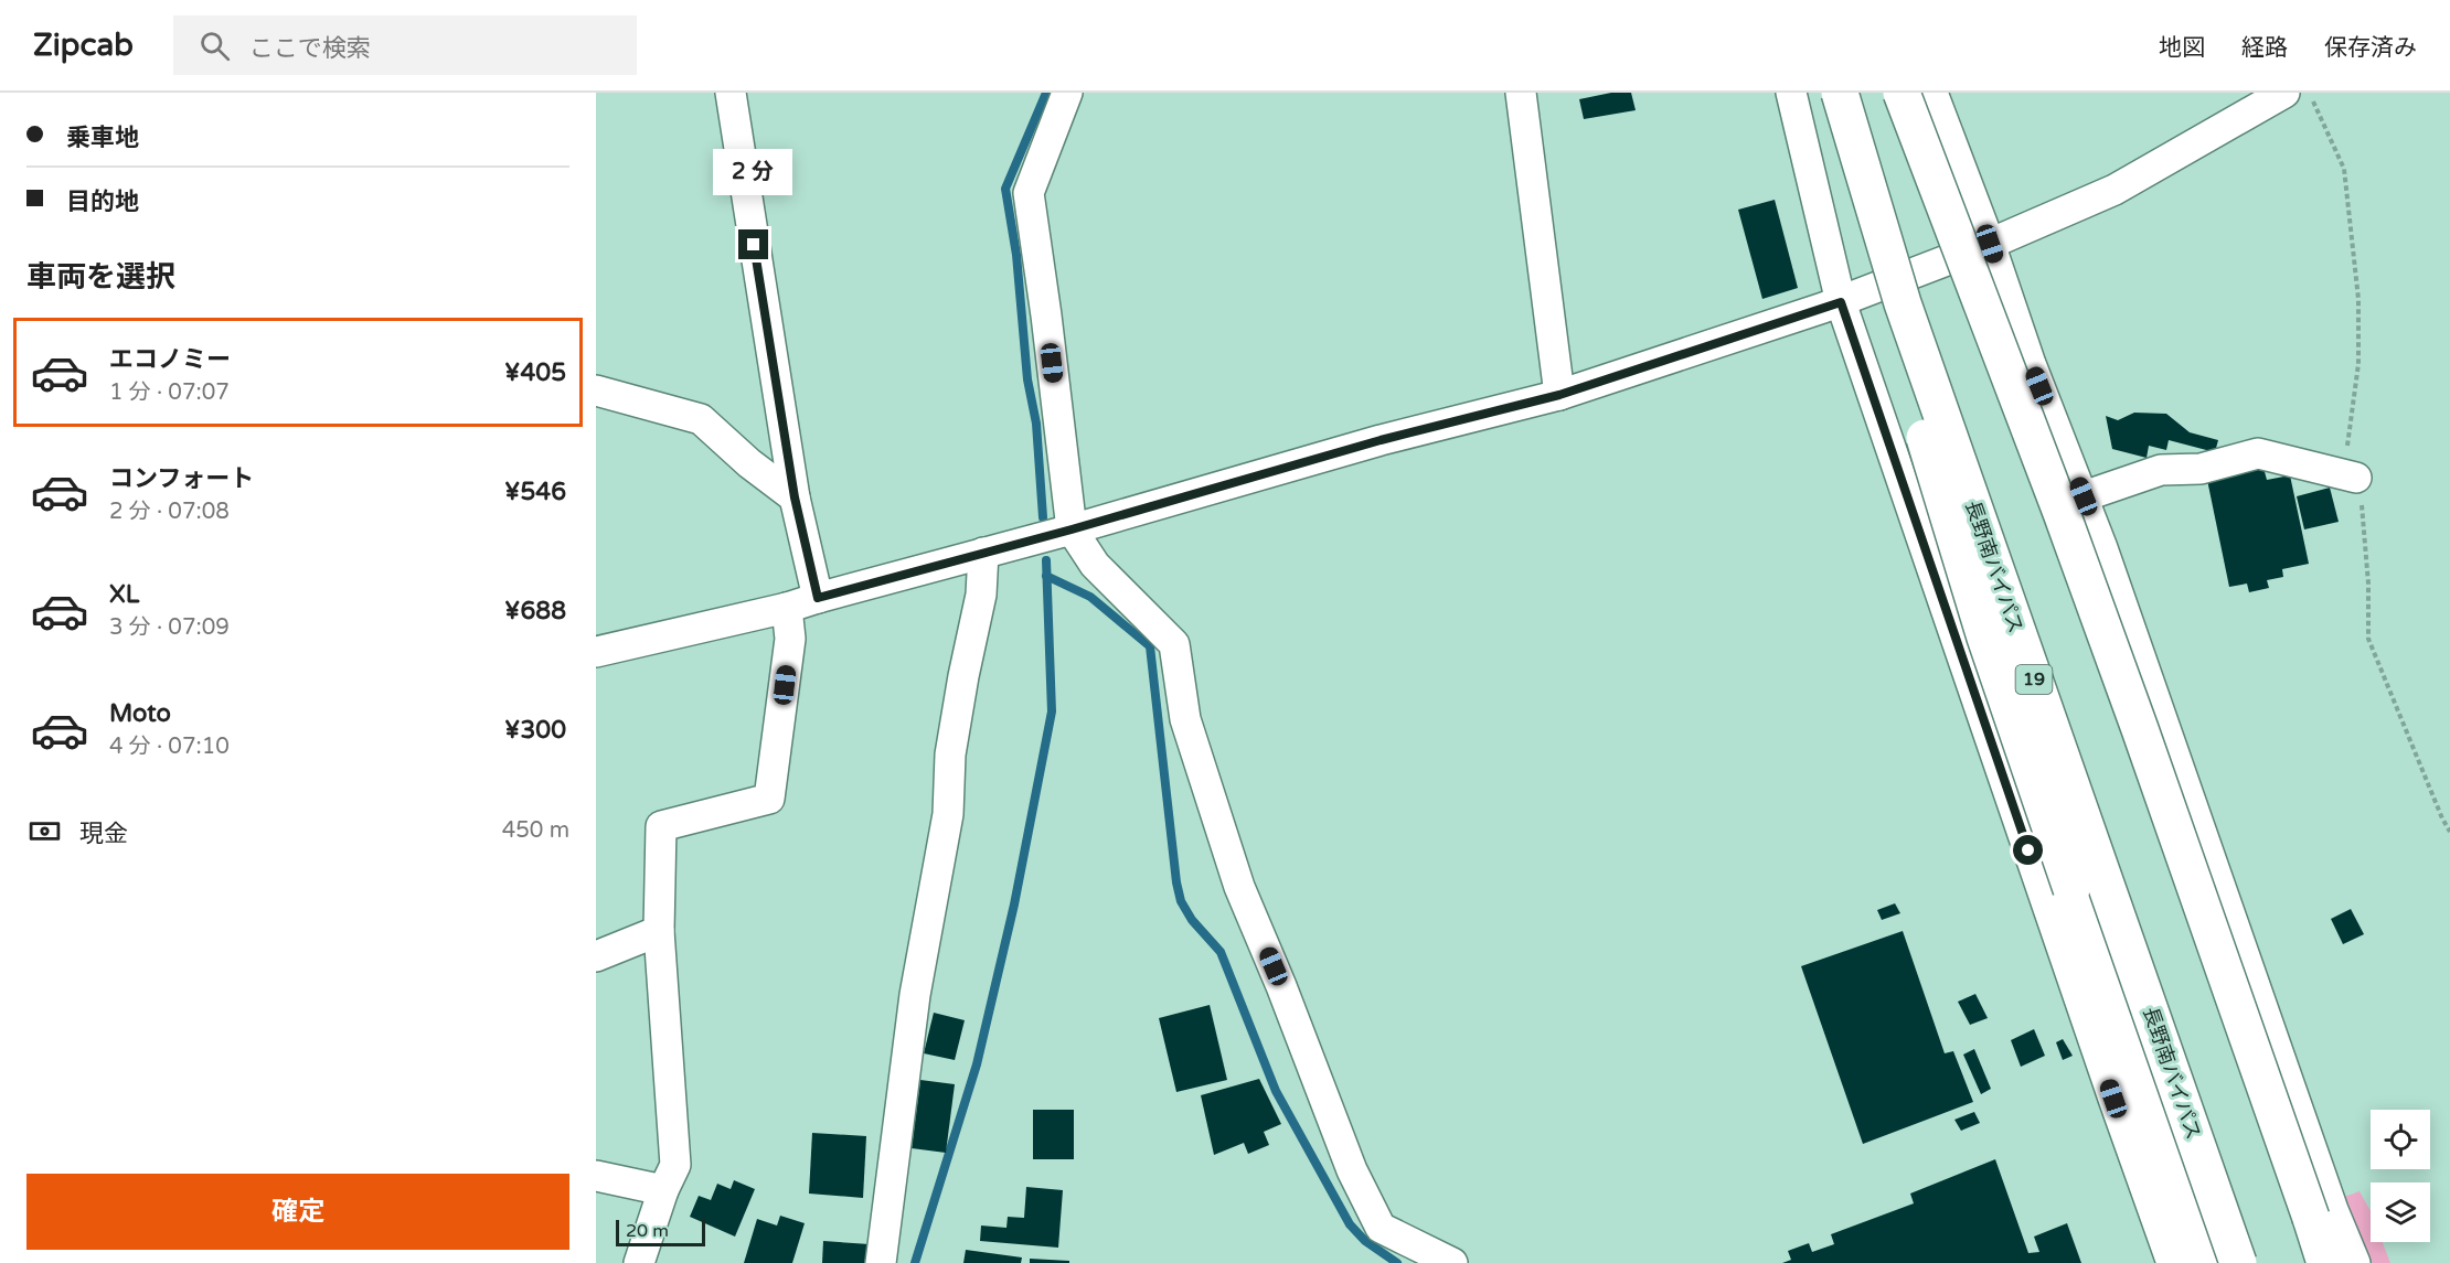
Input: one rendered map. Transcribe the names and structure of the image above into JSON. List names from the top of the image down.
{
  "streets": {
    "highway": ["長野南バイパス", "19"]
  },
  "crossings": [
    ["長野南バイパス", "19"]
  ],
  "scale_bar": "20 m",
  "page": {
    "header": "Zipcab",
    "search": "ここで検索",
    "nav": ["地図", "経路", "保存済み"],
    "banner": ["乗車地", "目的地"],
    "bubble": "2 分",
    "heading": "車両を選択",
    "list": [
      {
        "name": "エコノミー",
        "note": "1 分 · 07:07",
        "value": "¥405"
      },
      {
        "name": "コンフォート",
        "note": "2 分 · 07:08",
        "value": "¥546"
      },
      {
        "name": "XL",
        "note": "3 分 · 07:09",
        "value": "¥688"
      },
      {
        "name": "Moto",
        "note": "4 分 · 07:10",
        "value": "¥300"
      }
    ],
    "pay": ["現金", "450 m"],
    "buttons": "確定",
    "scale": "20 m"
  }
}
